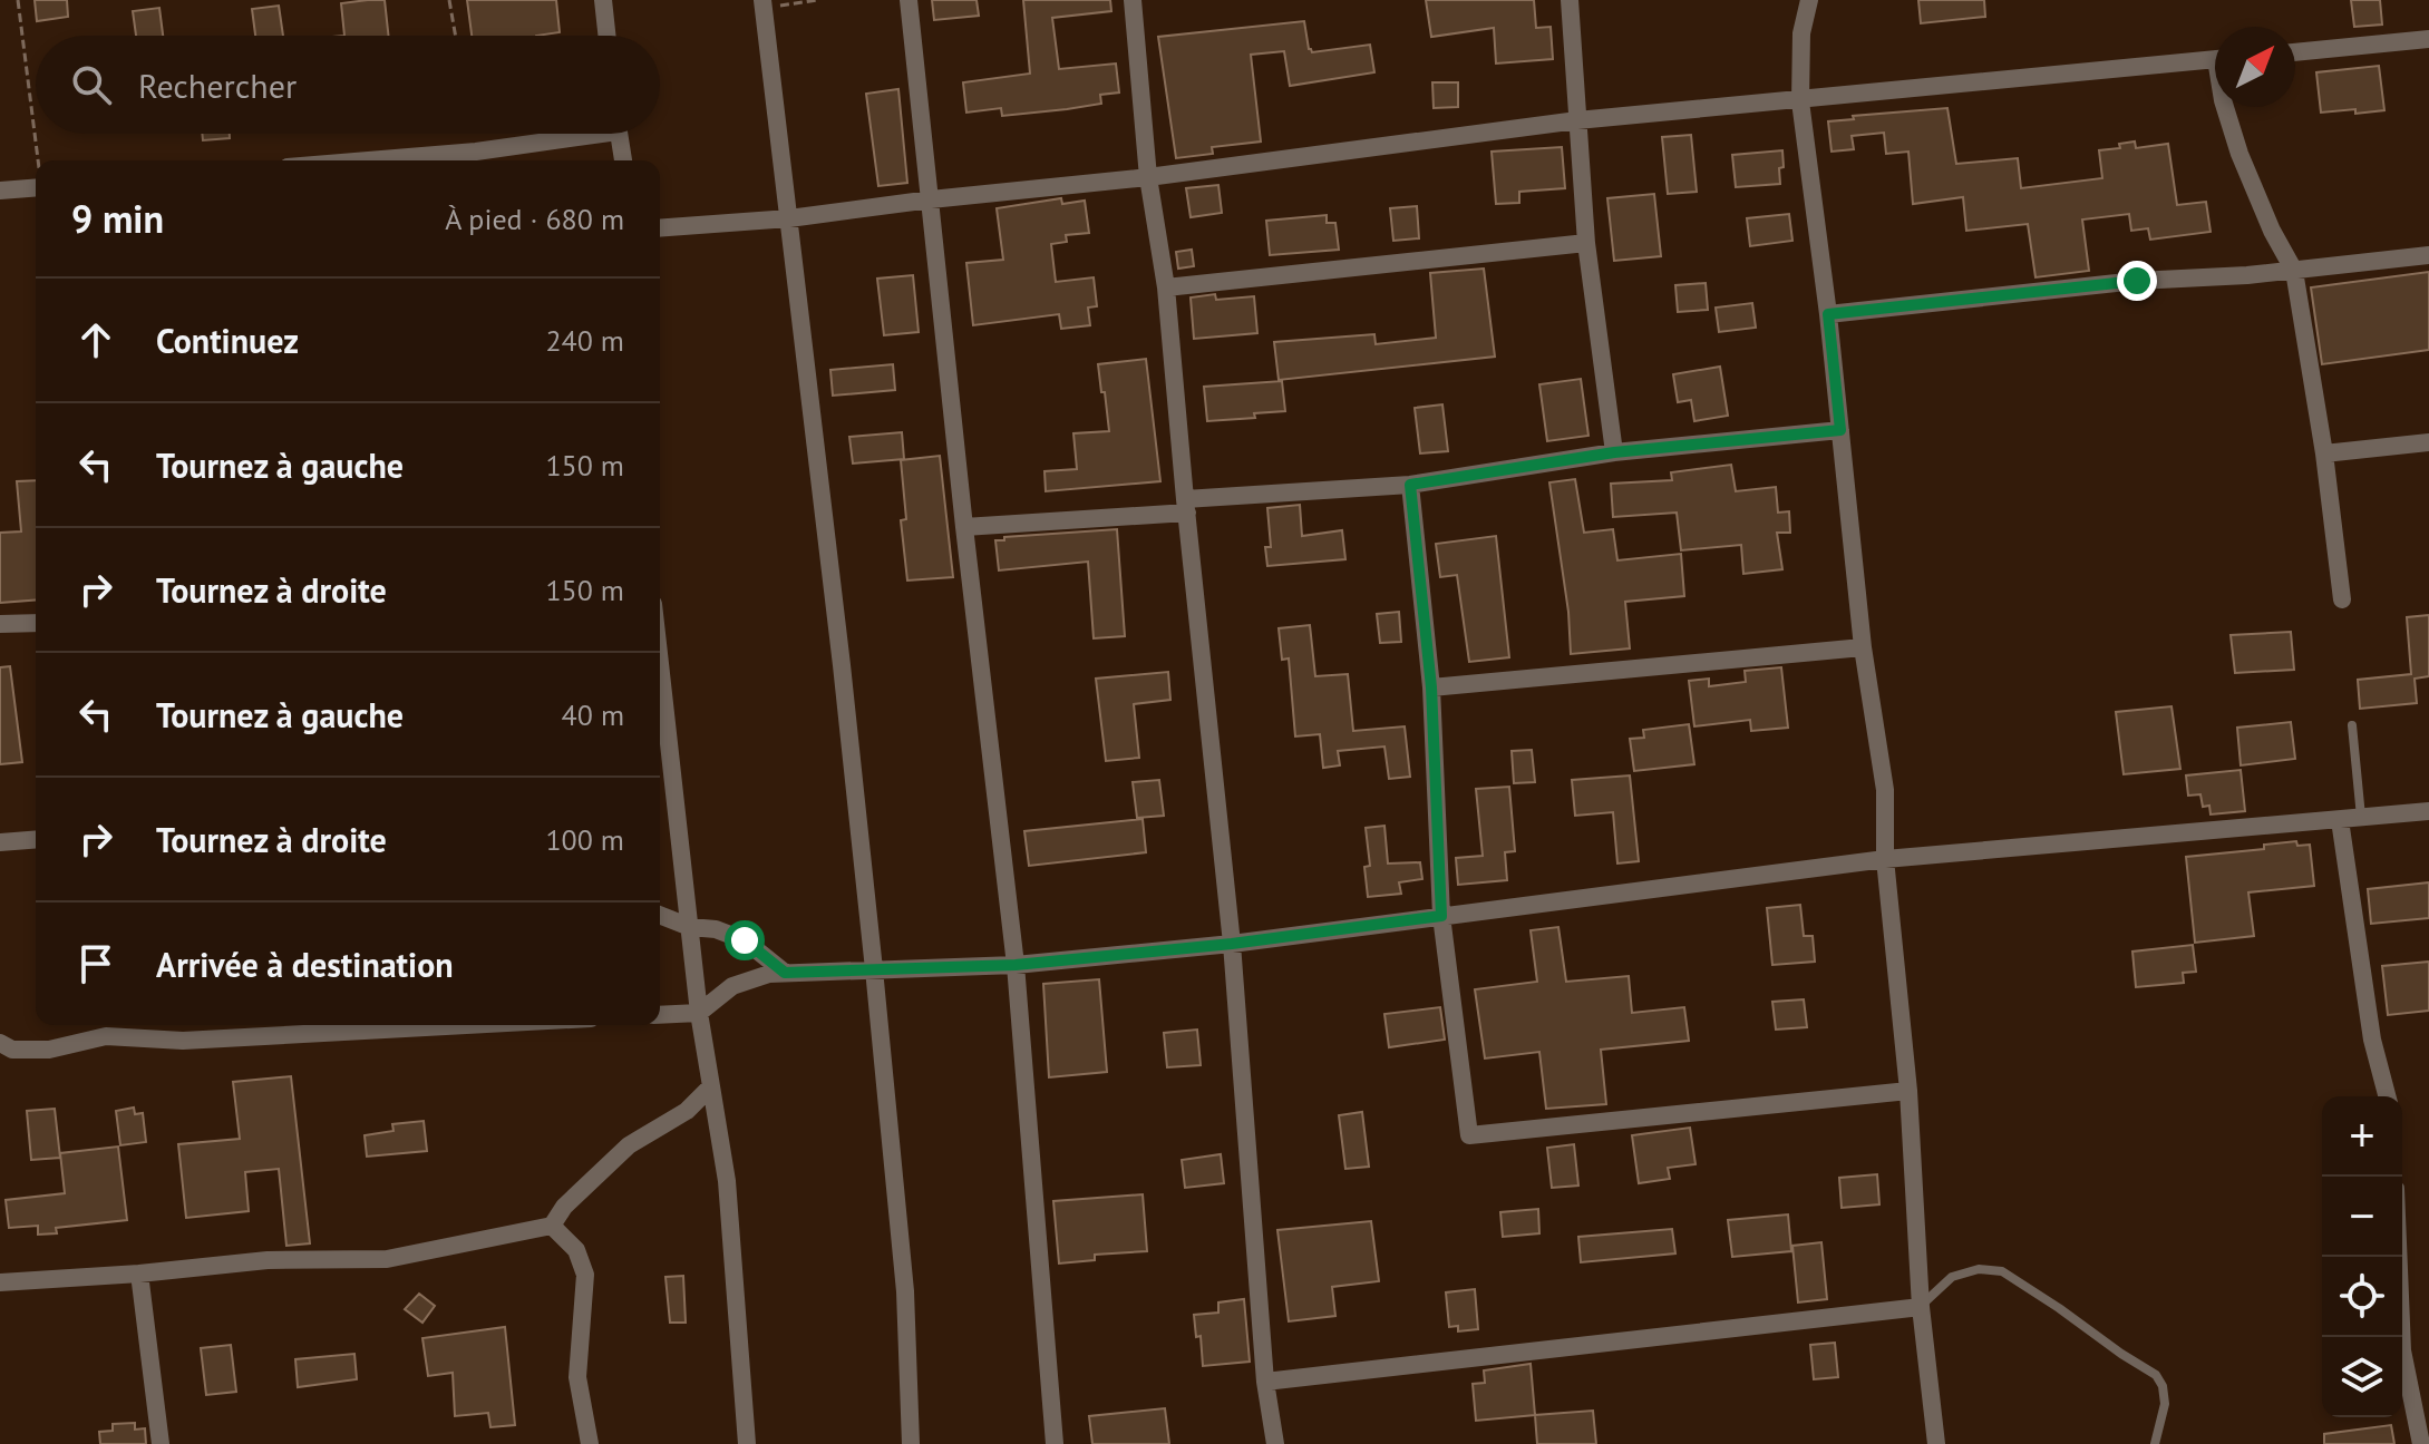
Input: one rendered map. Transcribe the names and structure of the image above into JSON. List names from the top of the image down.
{
  "north": "top right",
  "page": {
    "search": "Rechercher",
    "heading": ["9 min", "À pied · 680 m"],
    "list": [
      ["Continuez", "240 m"],
      ["Tournez à gauche", "150 m"],
      ["Tournez à droite", "150 m"],
      ["Tournez à gauche", "40 m"],
      ["Tournez à droite", "100 m"],
      "Arrivée à destination"
    ],
    "map_buttons": ["+", "−"]
  }
}
